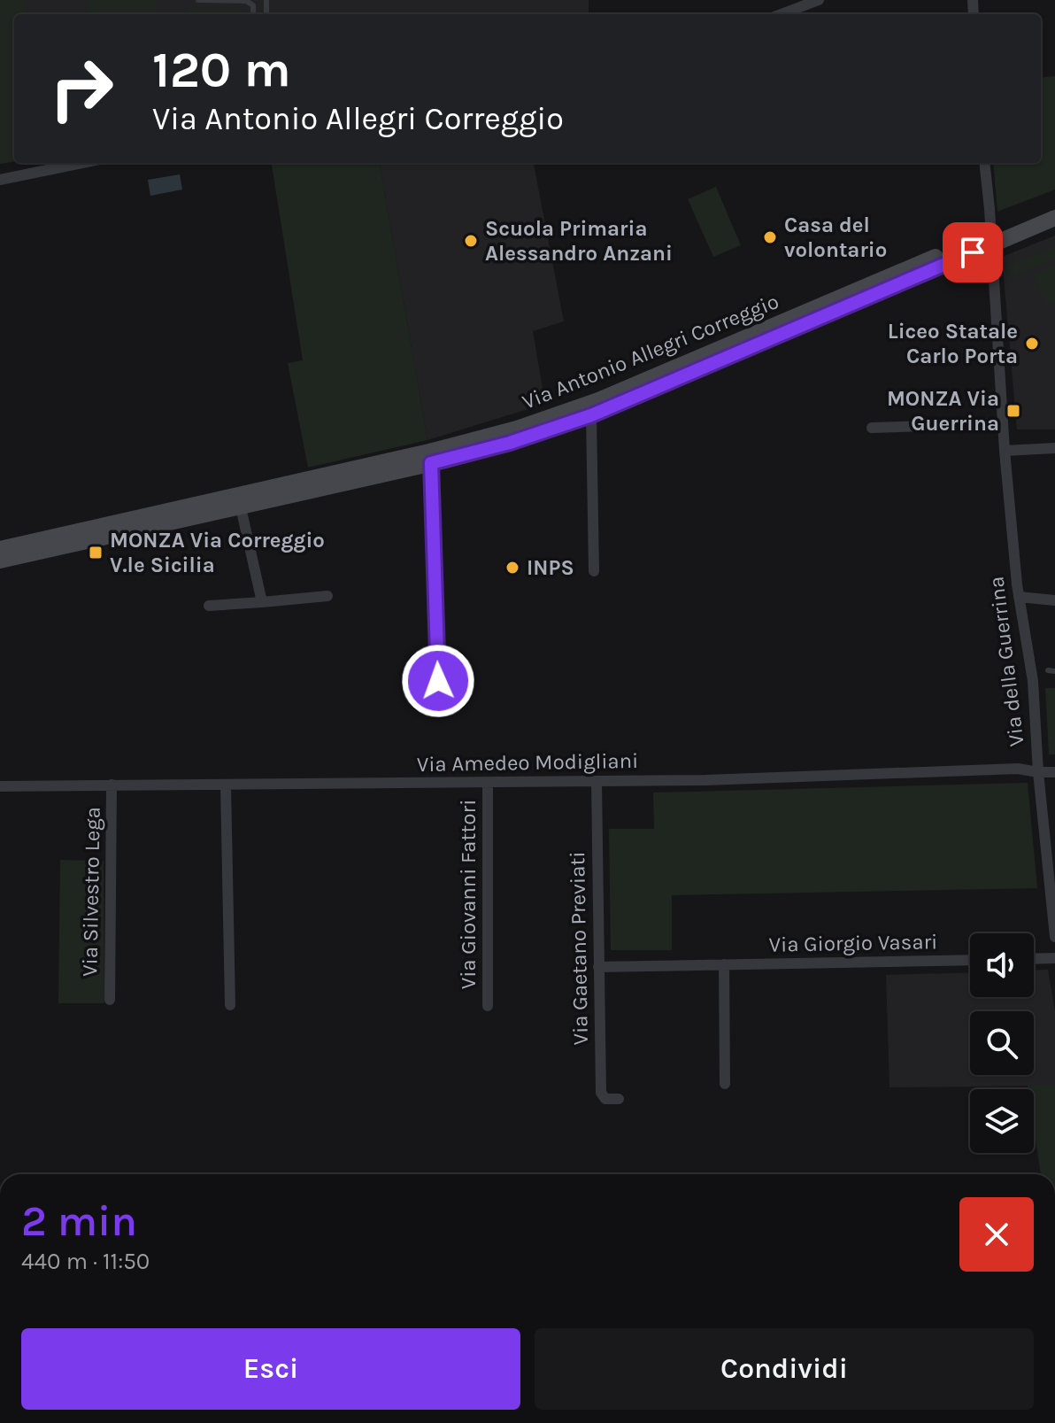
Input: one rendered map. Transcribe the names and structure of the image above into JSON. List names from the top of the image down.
{
  "streets": {
    "street": [
      "Via Antonio Allegri Correggio",
      "Via della Guerrina",
      "Via Amedeo Modigliani",
      "Via Silvestro Lega",
      "Via Giovanni Fattori",
      "Via Giorgio Vasari",
      "Via Gaetano Previati"
    ]
  },
  "crossings": [
    ["Via Antonio Allegri Correggio", "Via della Guerrina"],
    ["Via della Guerrina", "Via Amedeo Modigliani"],
    ["Via Amedeo Modigliani", "Via Silvestro Lega"],
    ["Via Amedeo Modigliani", "Via Giovanni Fattori"],
    ["Via Amedeo Modigliani", "Via Gaetano Previati"],
    ["Via Giorgio Vasari", "Via Gaetano Previati"]
  ],
  "places": {
    "other": [
      "Casa del volontario",
      "Scuola Primaria Alessandro Anzani",
      "Liceo Statale Carlo Porta",
      "INPS"
    ],
    "transit": ["MONZA Via Guerrina", "MONZA Via Correggio V.le Sicilia"]
  },
  "page": {
    "turn": ["120 m", "Via Antonio Allegri Correggio"],
    "heading": ["2 min", "440 m · 11:50"],
    "buttons": ["Esci", "Condividi"]
  }
}
